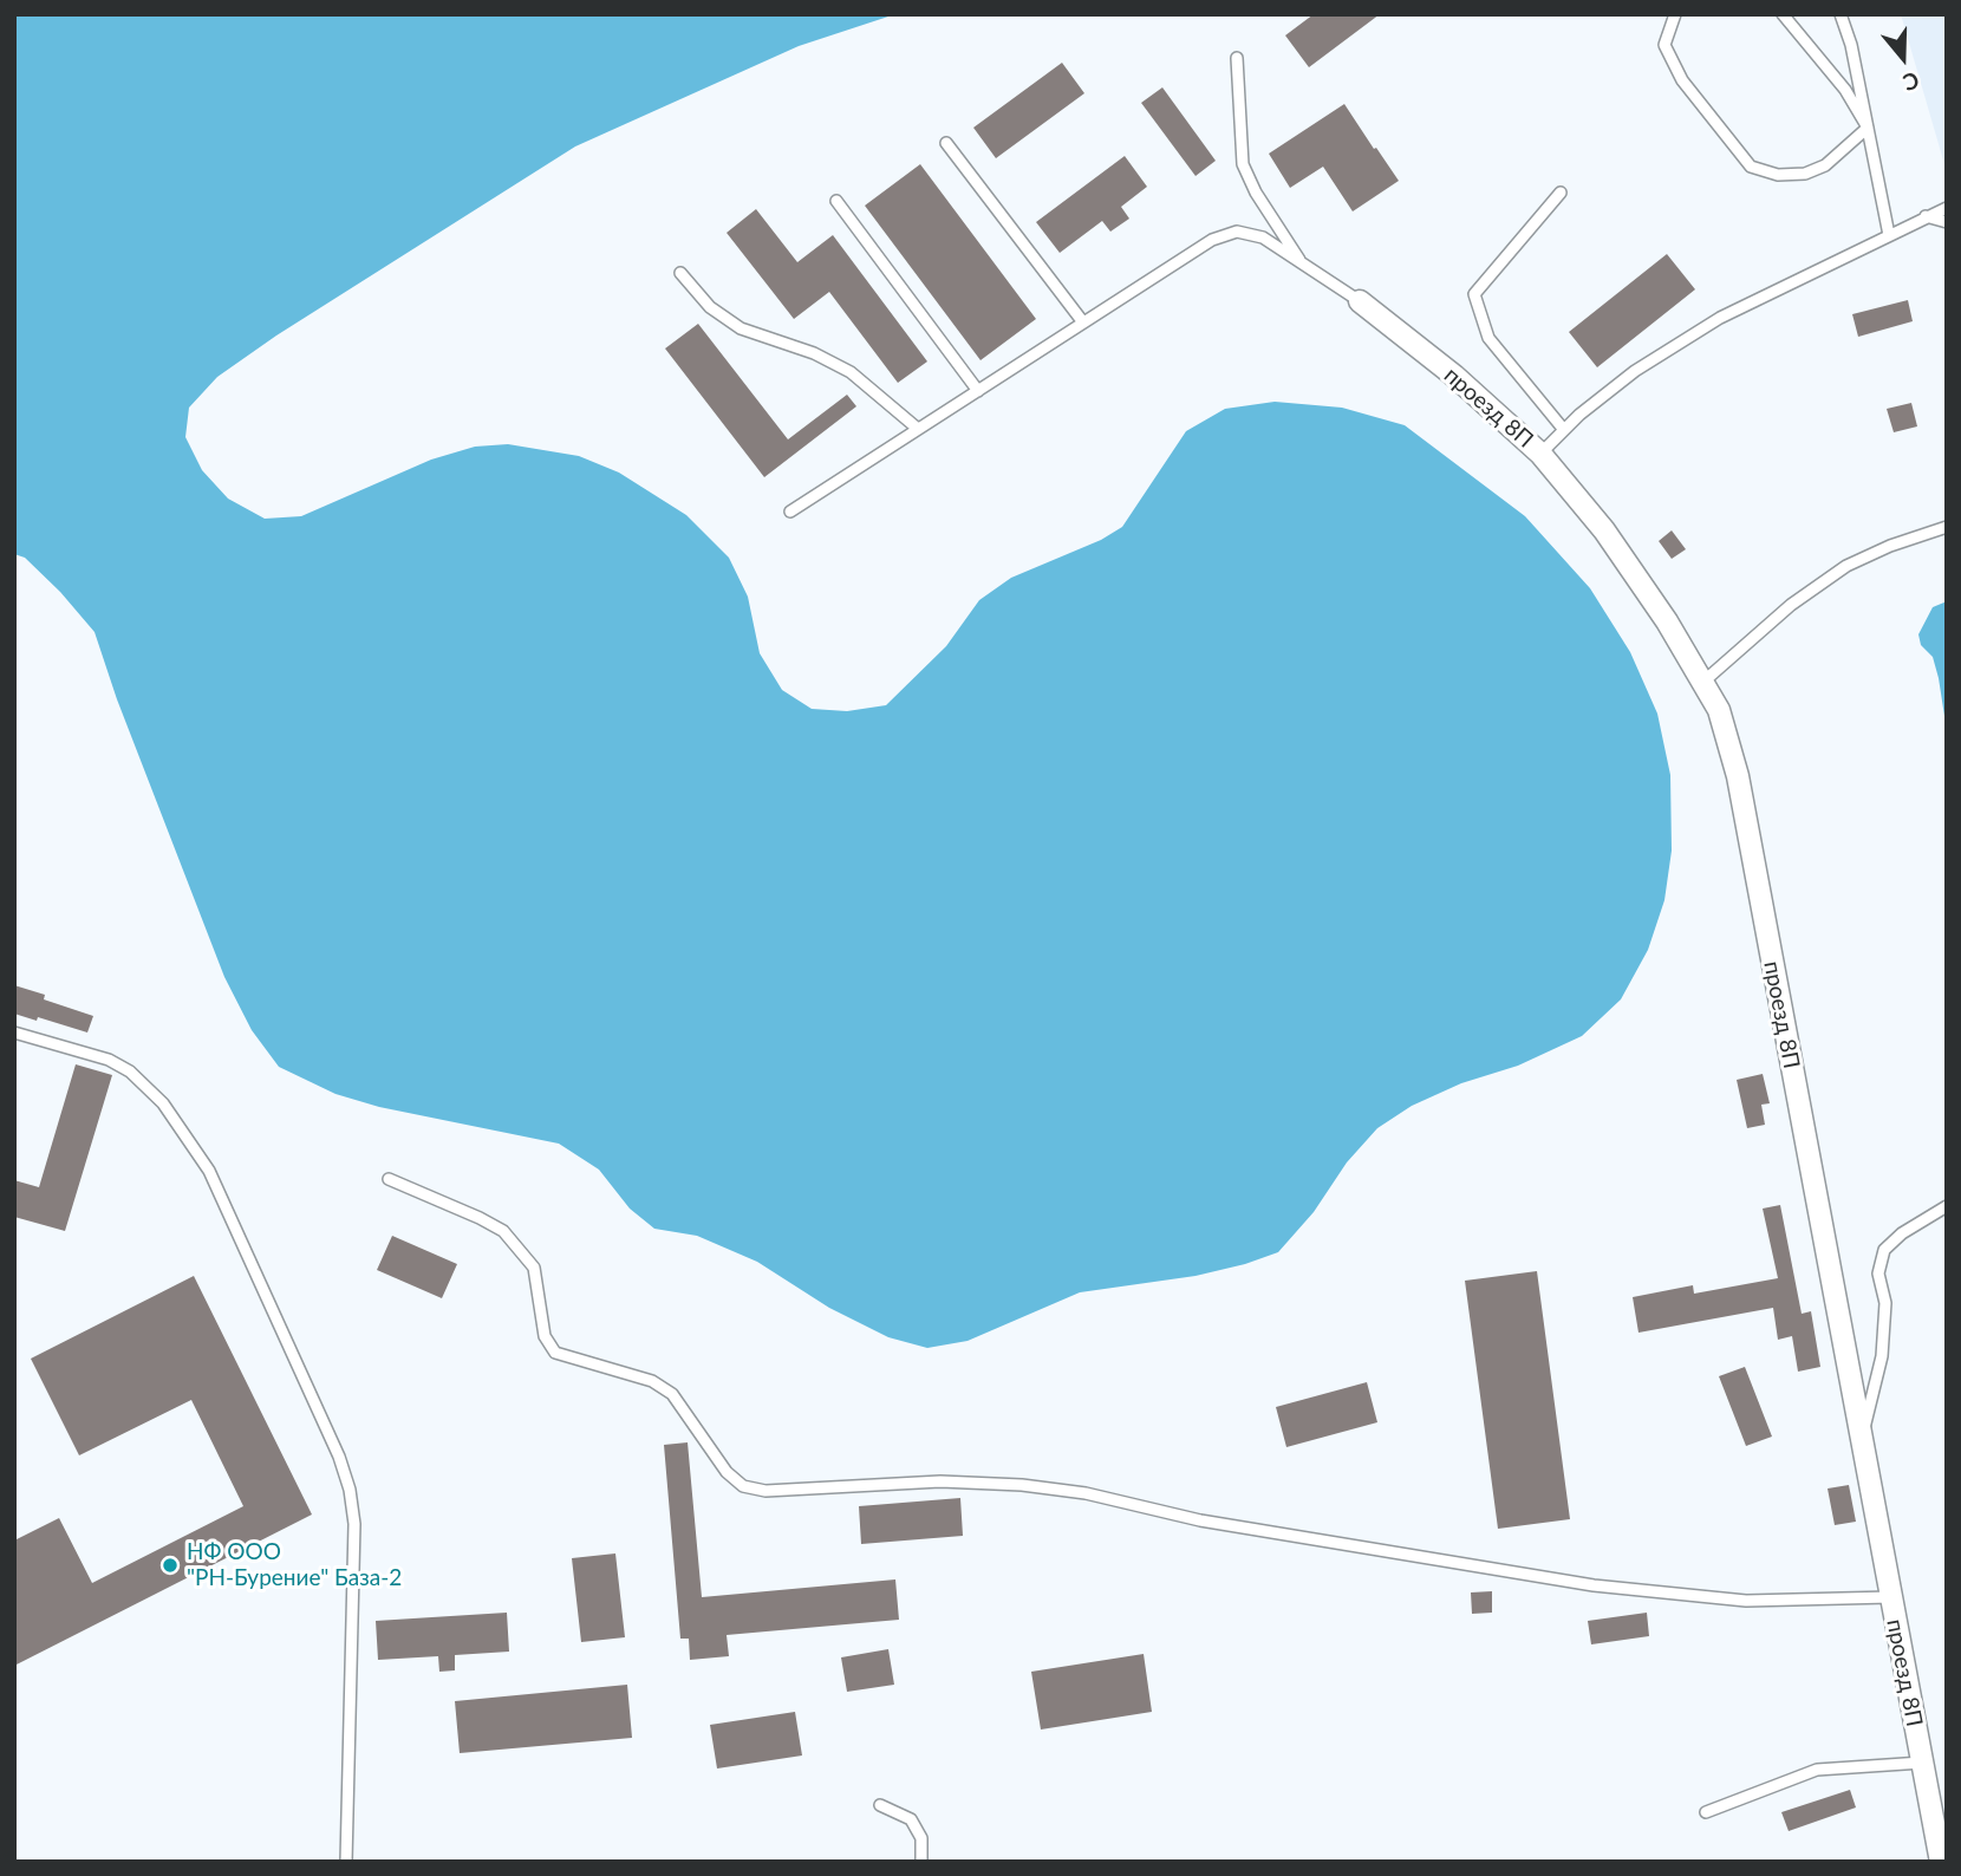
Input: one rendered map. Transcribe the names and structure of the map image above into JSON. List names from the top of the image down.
{
  "streets": {
    "street": ["проезд 8П"]
  },
  "places": ["НФ ООО \"РН-Бурение\" База-2"],
  "north": "bottom"
}
